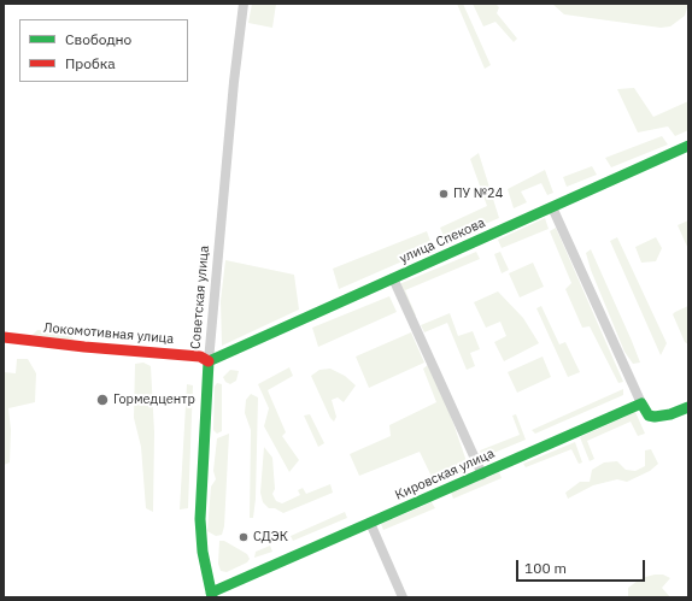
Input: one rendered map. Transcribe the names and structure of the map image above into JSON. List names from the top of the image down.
{
  "streets": {
    "main road": [
      "улица Спекова",
      "Советская улица",
      "Локомотивная улица",
      "Кировская улица"
    ]
  },
  "crossings": [
    ["улица Спекова", "Советская улица"],
    ["улица Спекова", "Локомотивная улица"],
    ["Советская улица", "Локомотивная улица"],
    ["Советская улица", "Кировская улица"]
  ],
  "places": ["ПУ №24", "Гормедцентр", "СДЭК"],
  "legend": ["Свободно", "Пробка"],
  "scale_bar": "100 m"
}
